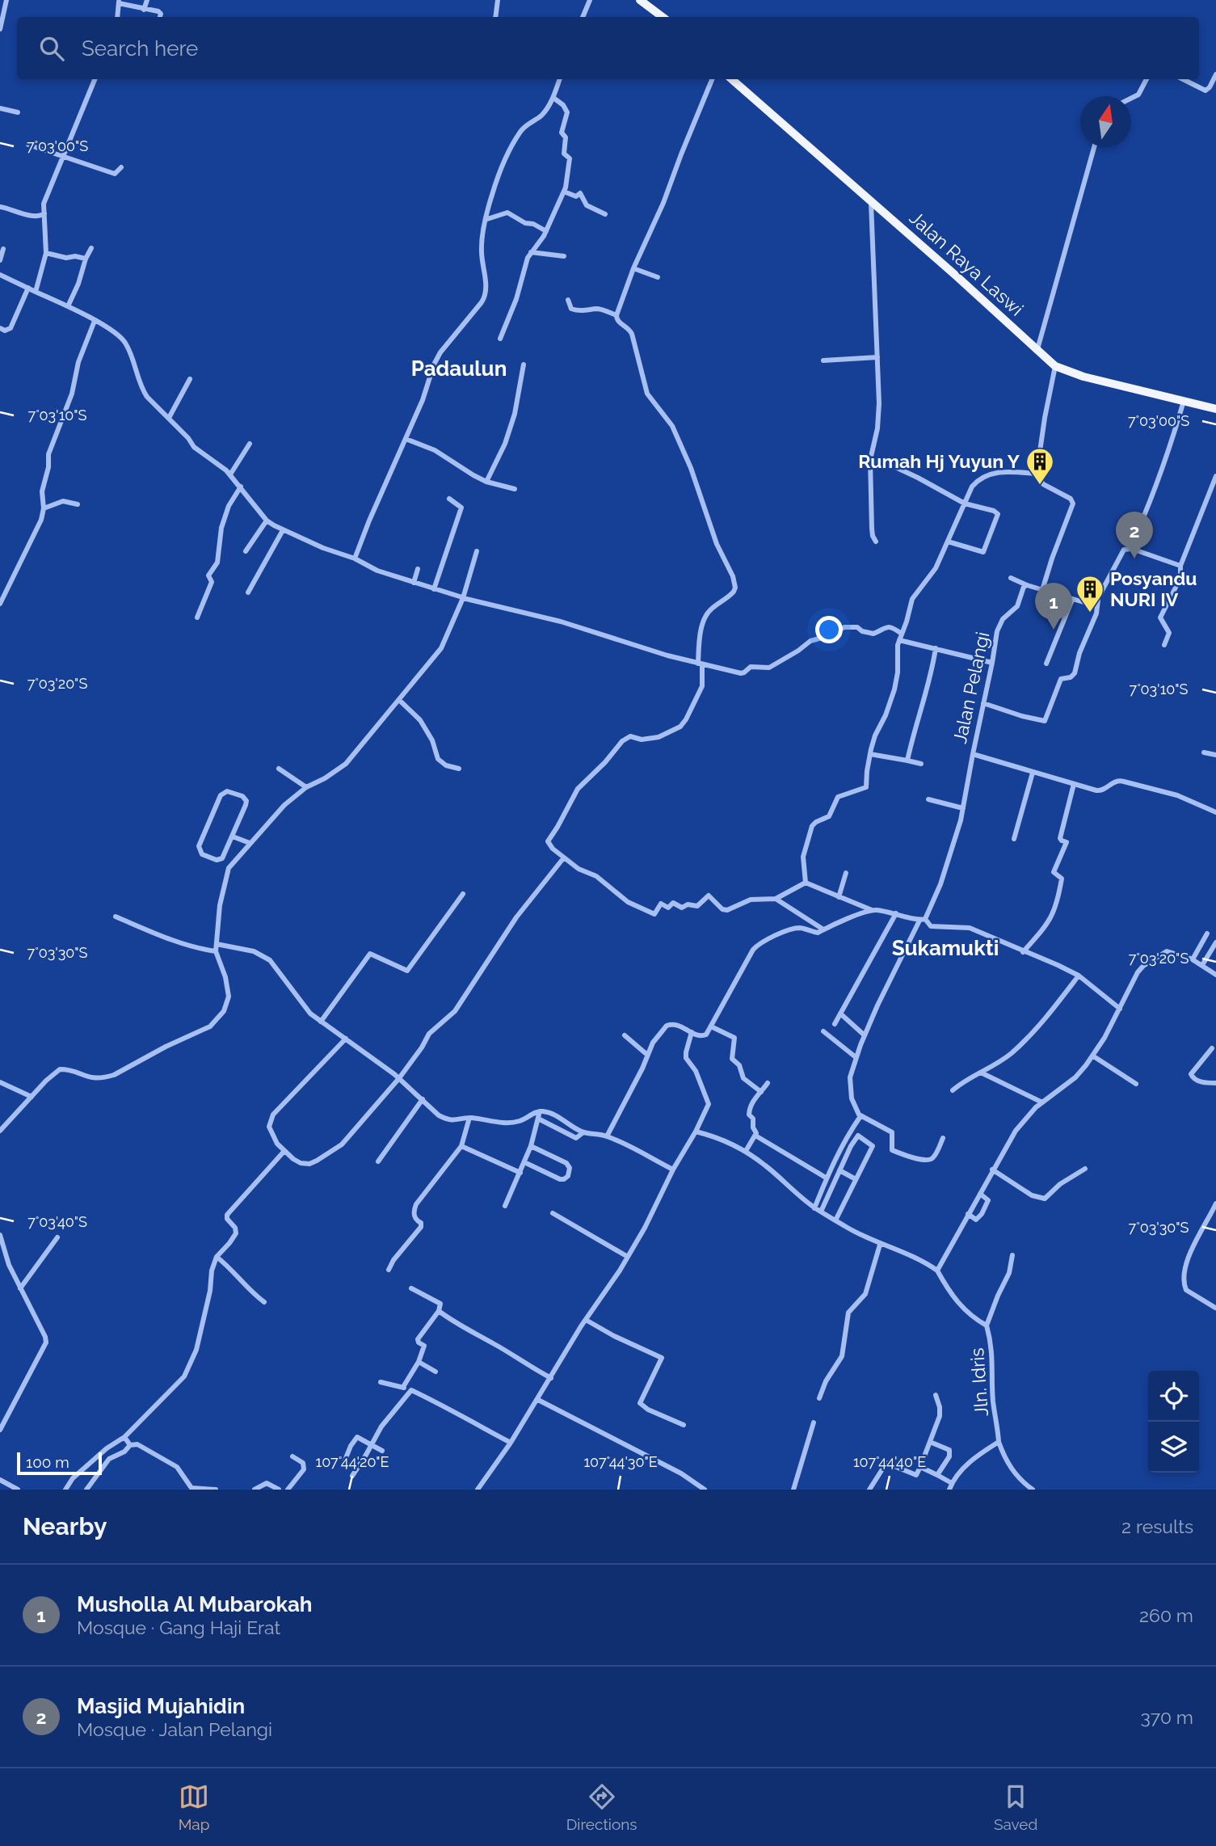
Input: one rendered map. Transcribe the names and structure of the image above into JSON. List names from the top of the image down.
{
  "streets": {
    "main road": ["Jalan Raya Laswi"],
    "street": ["Jalan Pelangi", "Jln. Idris"]
  },
  "districts": ["Padaulun", "Sukamukti"],
  "places": {
    "building": ["Rumah Hj Yuyun Y", "Posyandu NURI IV"]
  },
  "scale_bar": "100 m",
  "north": "top",
  "page": {
    "search": "Search here",
    "pins": ["2", "1"],
    "scale": "100 m",
    "heading": ["Nearby", "2 results"],
    "list": [
      {
        "mark": "1",
        "name": "Musholla Al Mubarokah",
        "note": "Mosque · Gang Haji Erat",
        "value": "260 m"
      },
      {
        "mark": "2",
        "name": "Masjid Mujahidin",
        "note": "Mosque · Jalan Pelangi",
        "value": "370 m"
      }
    ],
    "nav": ["Map", "Directions", "Saved"]
  },
  "coordinates": [
    "7°03'00\"S",
    "7°03'10\"S",
    "7°03'20\"S",
    "7°03'30\"S",
    "7°03'40\"S",
    "107°44'20\"E",
    "107°44'30\"E",
    "107°44'40\"E"
  ]
}
